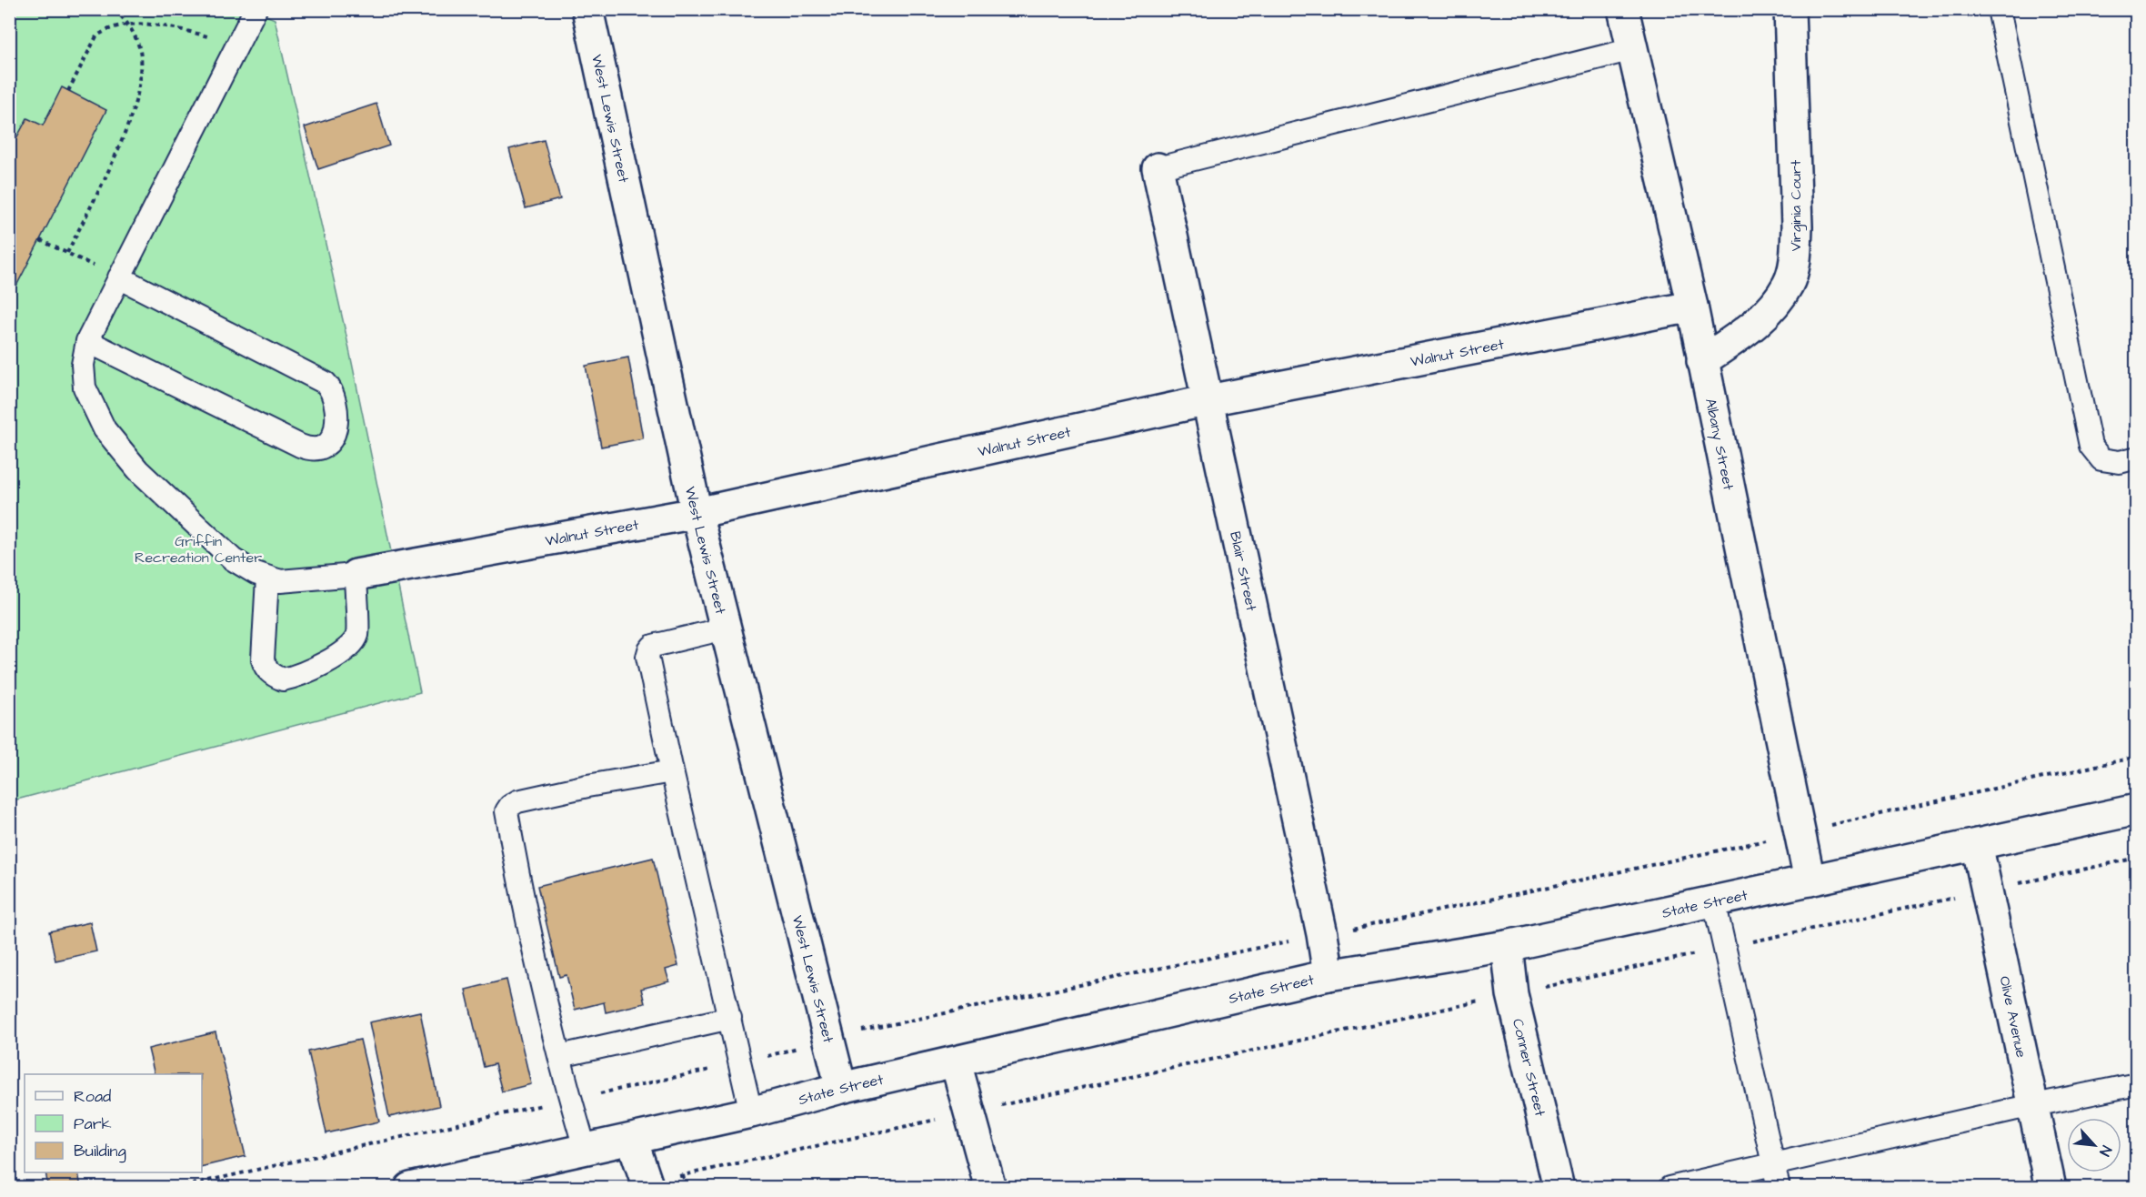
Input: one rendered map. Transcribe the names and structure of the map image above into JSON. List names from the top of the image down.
{
  "streets": {
    "street": [
      "West Lewis Street",
      "Virginia Court",
      "Walnut Street",
      "Albany Street",
      "Blair Street",
      "State Street",
      "Olive Avenue",
      "Conner Street"
    ]
  },
  "crossings": [
    ["West Lewis Street", "Walnut Street"],
    ["West Lewis Street", "State Street"],
    ["Virginia Court", "Albany Street"],
    ["Walnut Street", "Albany Street"],
    ["Walnut Street", "Blair Street"],
    ["Albany Street", "State Street"],
    ["Blair Street", "State Street"],
    ["State Street", "Olive Avenue"],
    ["State Street", "Conner Street"]
  ],
  "parks": ["Griffin Recreation Center"],
  "legend": ["Road", "Park", "Building"],
  "north": "bottom right"
}
